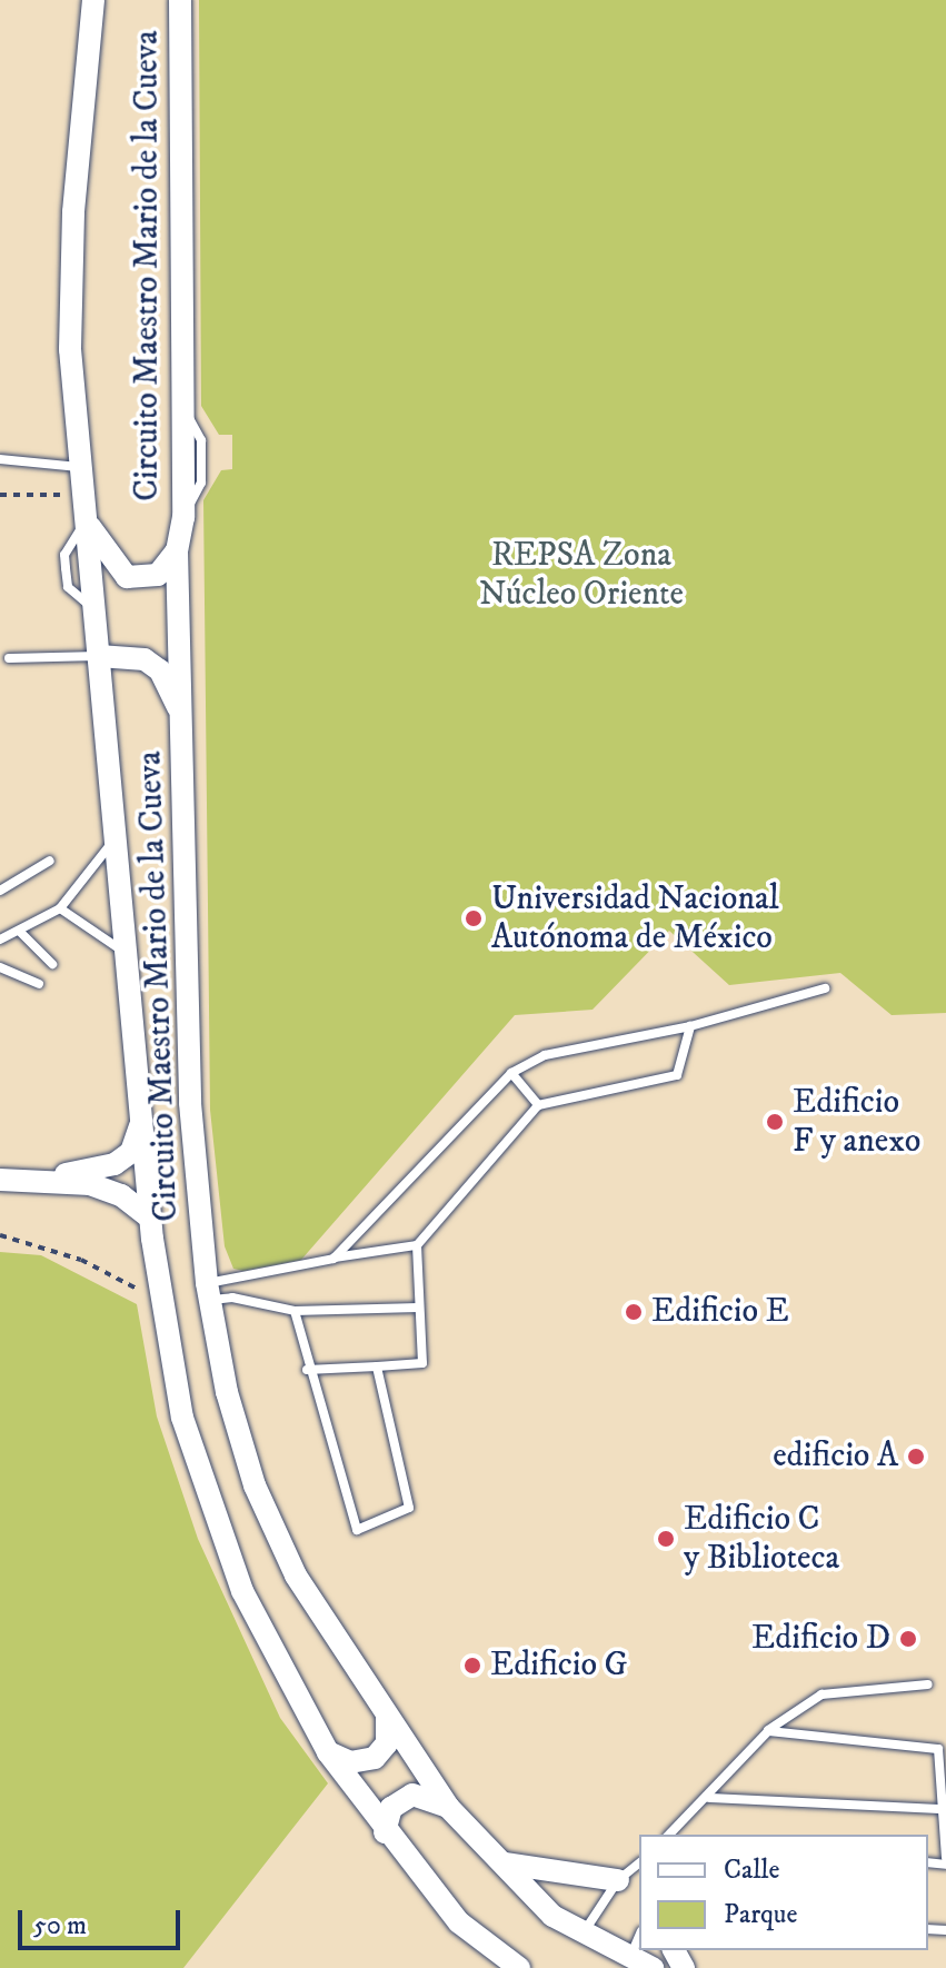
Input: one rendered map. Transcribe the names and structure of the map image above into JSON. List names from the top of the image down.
{
  "streets": {
    "street": ["Circuito Maestro Mario de la Cueva"]
  },
  "parks": ["REPSA Zona Núcleo Oriente"],
  "places": [
    "Universidad Nacional Autónoma de México",
    "Edificio F y anexo",
    "Edificio E",
    "edificio A",
    "Edificio C y Biblioteca",
    "Edificio D",
    "Edificio G"
  ],
  "legend": ["Calle", "Parque"],
  "scale_bar": "50 m"
}
